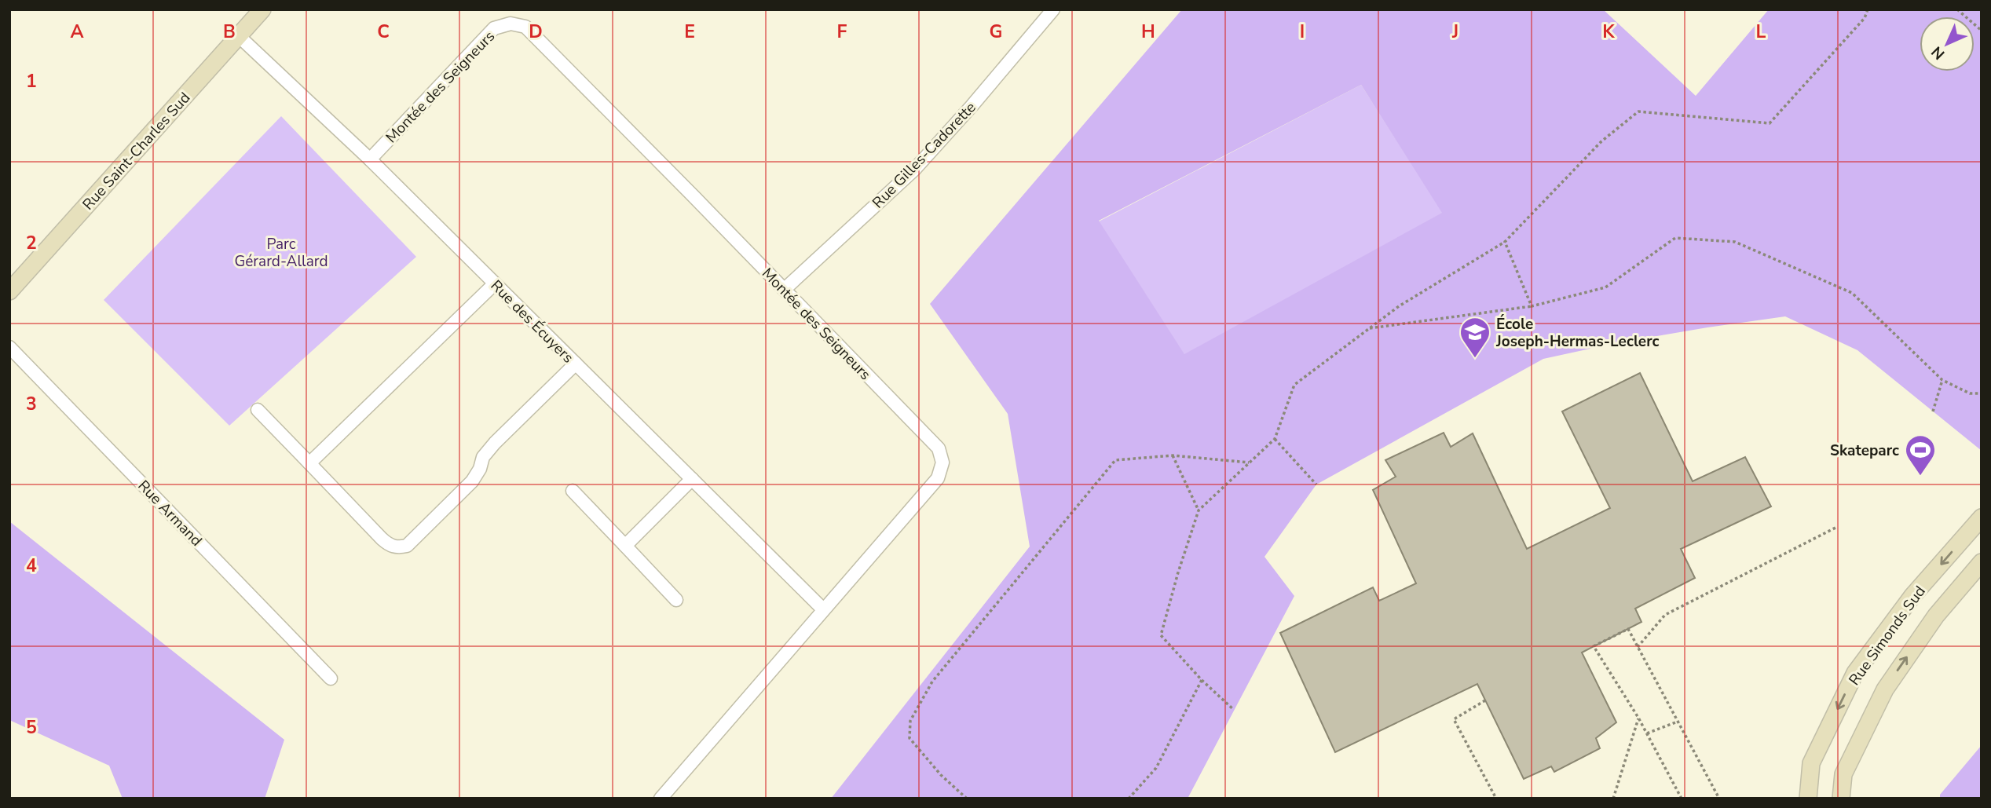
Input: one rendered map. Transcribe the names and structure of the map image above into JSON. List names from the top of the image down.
{
  "streets": {
    "street": [
      "Montée des Seigneurs",
      "Rue Saint-Charles Sud",
      "Rue Gilles-Cadorette",
      "Rue des Écuyers",
      "Rue Armand",
      "Rue Simonds Sud"
    ]
  },
  "crossings": [
    ["Montée des Seigneurs", "Rue Gilles-Cadorette"],
    ["Montée des Seigneurs", "Rue des Écuyers"],
    ["Rue Saint-Charles Sud", "Rue des Écuyers"]
  ],
  "parks": ["Parc Gérard-Allard"],
  "places": {
    "school or university": ["École Joseph-Hermas-Leclerc"],
    "sports": ["Skateparc"]
  },
  "north": "bottom left",
  "grid": {
    "columns": [
      "A",
      "B",
      "C",
      "D",
      "E",
      "F",
      "G",
      "H",
      "I",
      "J",
      "K",
      "L"
    ],
    "rows": [
      "1",
      "2",
      "3",
      "4",
      "5"
    ]
  }
}
